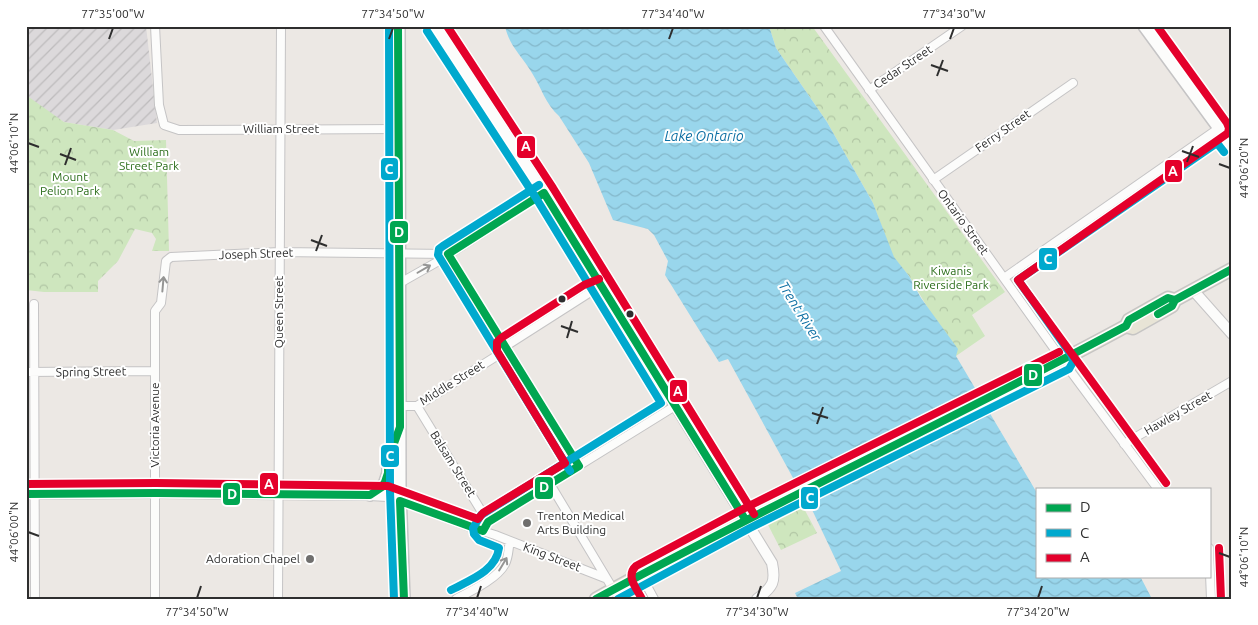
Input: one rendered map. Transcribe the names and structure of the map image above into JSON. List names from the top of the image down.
{
  "streets": {
    "street": [
      "Cedar Street",
      "William Street",
      "Ferry Street",
      "Ontario Street",
      "Joseph Street",
      "Queen Street",
      "Spring Street",
      "Middle Street",
      "Hawley Street",
      "Victoria Avenue",
      "Balsam Street",
      "King Street"
    ]
  },
  "crossings": [
    ["Cedar Street", "Ontario Street"],
    ["William Street", "Queen Street"],
    ["Ferry Street", "Ontario Street"],
    ["Ontario Street", "Hawley Street"],
    ["Joseph Street", "Queen Street"],
    ["Joseph Street", "Victoria Avenue"],
    ["Queen Street", "King Street"],
    ["Spring Street", "Victoria Avenue"],
    ["Middle Street", "Balsam Street"],
    ["Victoria Avenue", "King Street"]
  ],
  "water": ["Lake Ontario", "Trent River"],
  "parks": ["William Street Park", "Mount Pelion Park", "Kiwanis Riverside Park"],
  "places": ["Trenton Medical Arts Building", "Adoration Chapel"],
  "lines": ["transit line D", "transit line C", "transit line A"],
  "legend": ["D", "C", "A"],
  "coordinates": [
    "77°35'00\"W",
    "77°34'50\"W",
    "77°34'40\"W",
    "77°34'30\"W",
    "44°06'10\"N",
    "44°06'20\"N",
    "44°06'00\"N",
    "77°34'20\"W"
  ]
}
